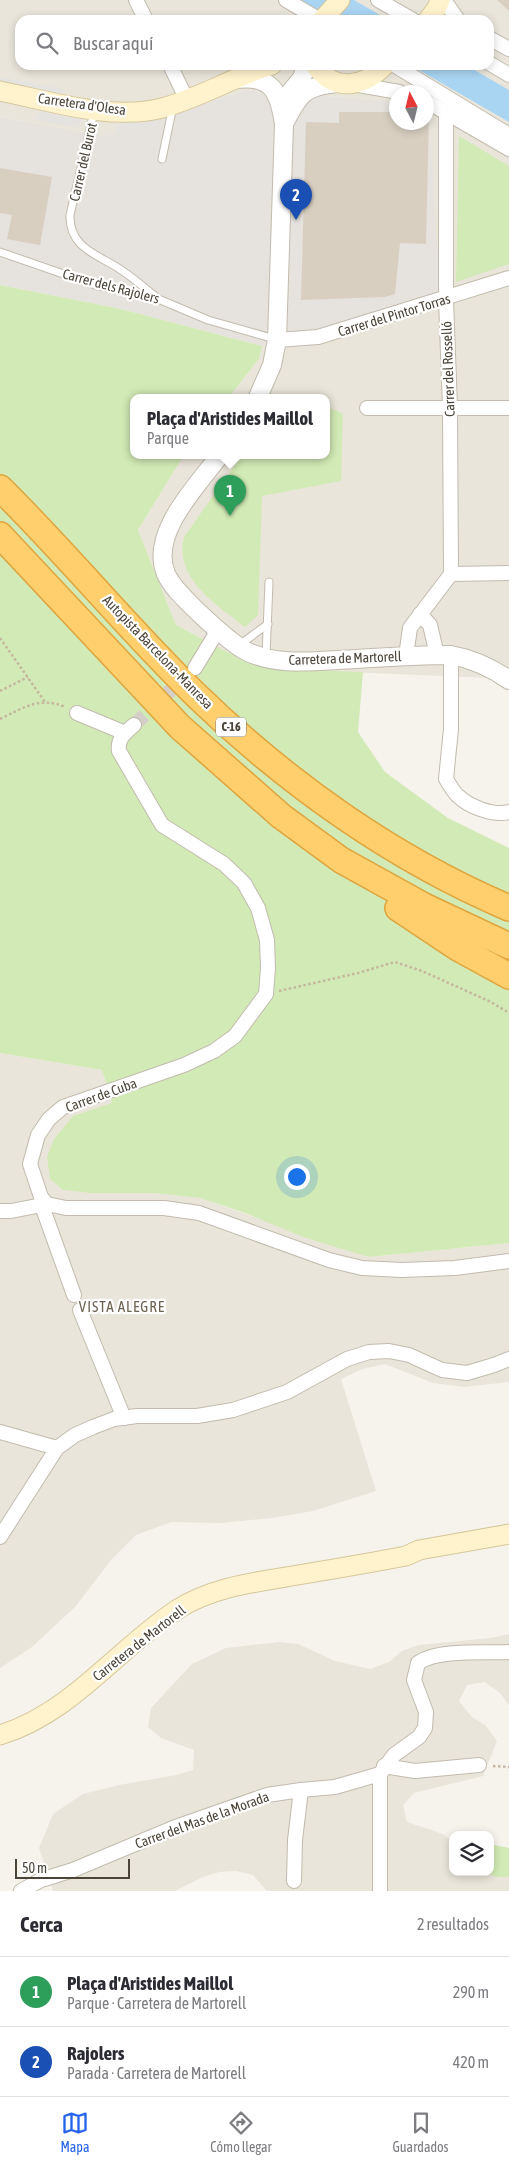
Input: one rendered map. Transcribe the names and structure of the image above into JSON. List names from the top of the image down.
{
  "streets": {
    "highway": ["Autopista Barcelona-Manresa", "C-16"],
    "main road": ["Carretera d'Olesa", "Carretera de Martorell"],
    "street": [
      "Carrer del Pintor Torras",
      "Carrer del Rosselló",
      "Carrer de Cuba",
      "Carrer del Mas de la Morada"
    ],
    "lane": ["Carrer del Burot", "Carrer dels Rajolers"]
  },
  "crossings": [
    ["Carretera d'Olesa", "Carrer del Burot"],
    ["Carrer del Burot", "Carrer dels Rajolers"],
    ["Carrer dels Rajolers", "Carrer del Pintor Torras"],
    ["Carrer del Pintor Torras", "Carrer del Rosselló"]
  ],
  "districts": ["VISTA ALEGRE"],
  "scale_bar": "50 m",
  "north": "top",
  "page": {
    "search": "Buscar aquí",
    "pins": ["2", "1"],
    "popup": ["Plaça d'Aristides Maillol", "Parque"],
    "scale": "50 m",
    "heading": ["Cerca", "2 resultados"],
    "list": [
      {
        "mark": "1",
        "name": "Plaça d'Aristides Maillol",
        "note": "Parque · Carretera de Martorell",
        "value": "290 m"
      },
      {
        "mark": "2",
        "name": "Rajolers",
        "note": "Parada · Carretera de Martorell",
        "value": "420 m"
      }
    ],
    "nav": ["Mapa", "Cómo llegar", "Guardados"]
  }
}
